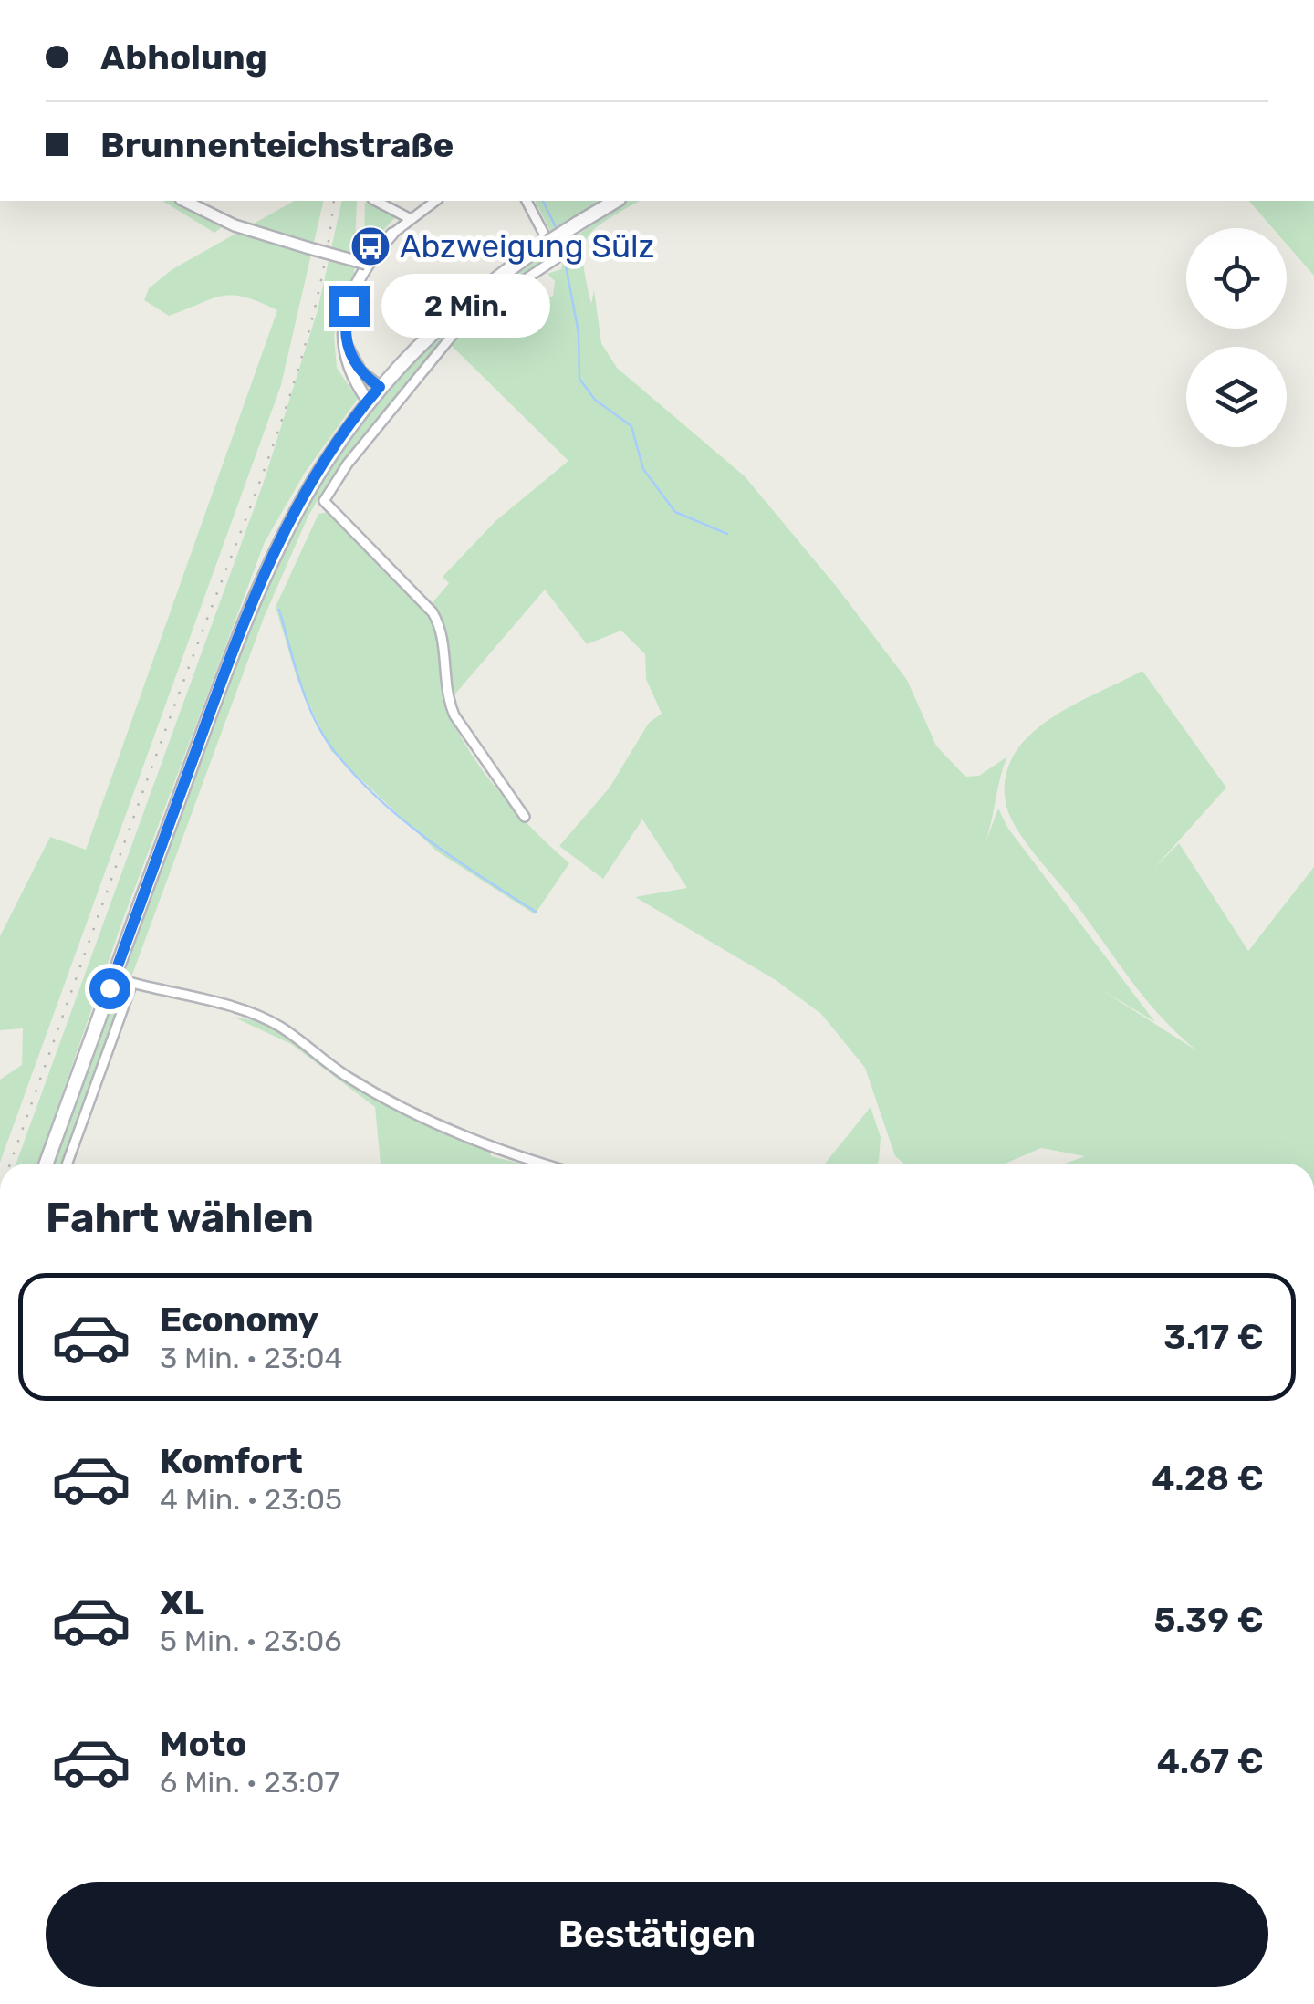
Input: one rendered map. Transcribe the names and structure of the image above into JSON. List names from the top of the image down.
{
  "places": {
    "bus stop": ["Abzweigung Sülz"]
  },
  "page": {
    "banner": ["Abholung", "Brunnenteichstraße"],
    "bubble": "2 Min.",
    "heading": "Fahrt wählen",
    "list": [
      {
        "name": "Economy",
        "note": "3 Min. · 23:04",
        "value": "3.17 €"
      },
      {
        "name": "Komfort",
        "note": "4 Min. · 23:05",
        "value": "4.28 €"
      },
      {
        "name": "XL",
        "note": "5 Min. · 23:06",
        "value": "5.39 €"
      },
      {
        "name": "Moto",
        "note": "6 Min. · 23:07",
        "value": "4.67 €"
      }
    ],
    "buttons": "Bestätigen"
  }
}
